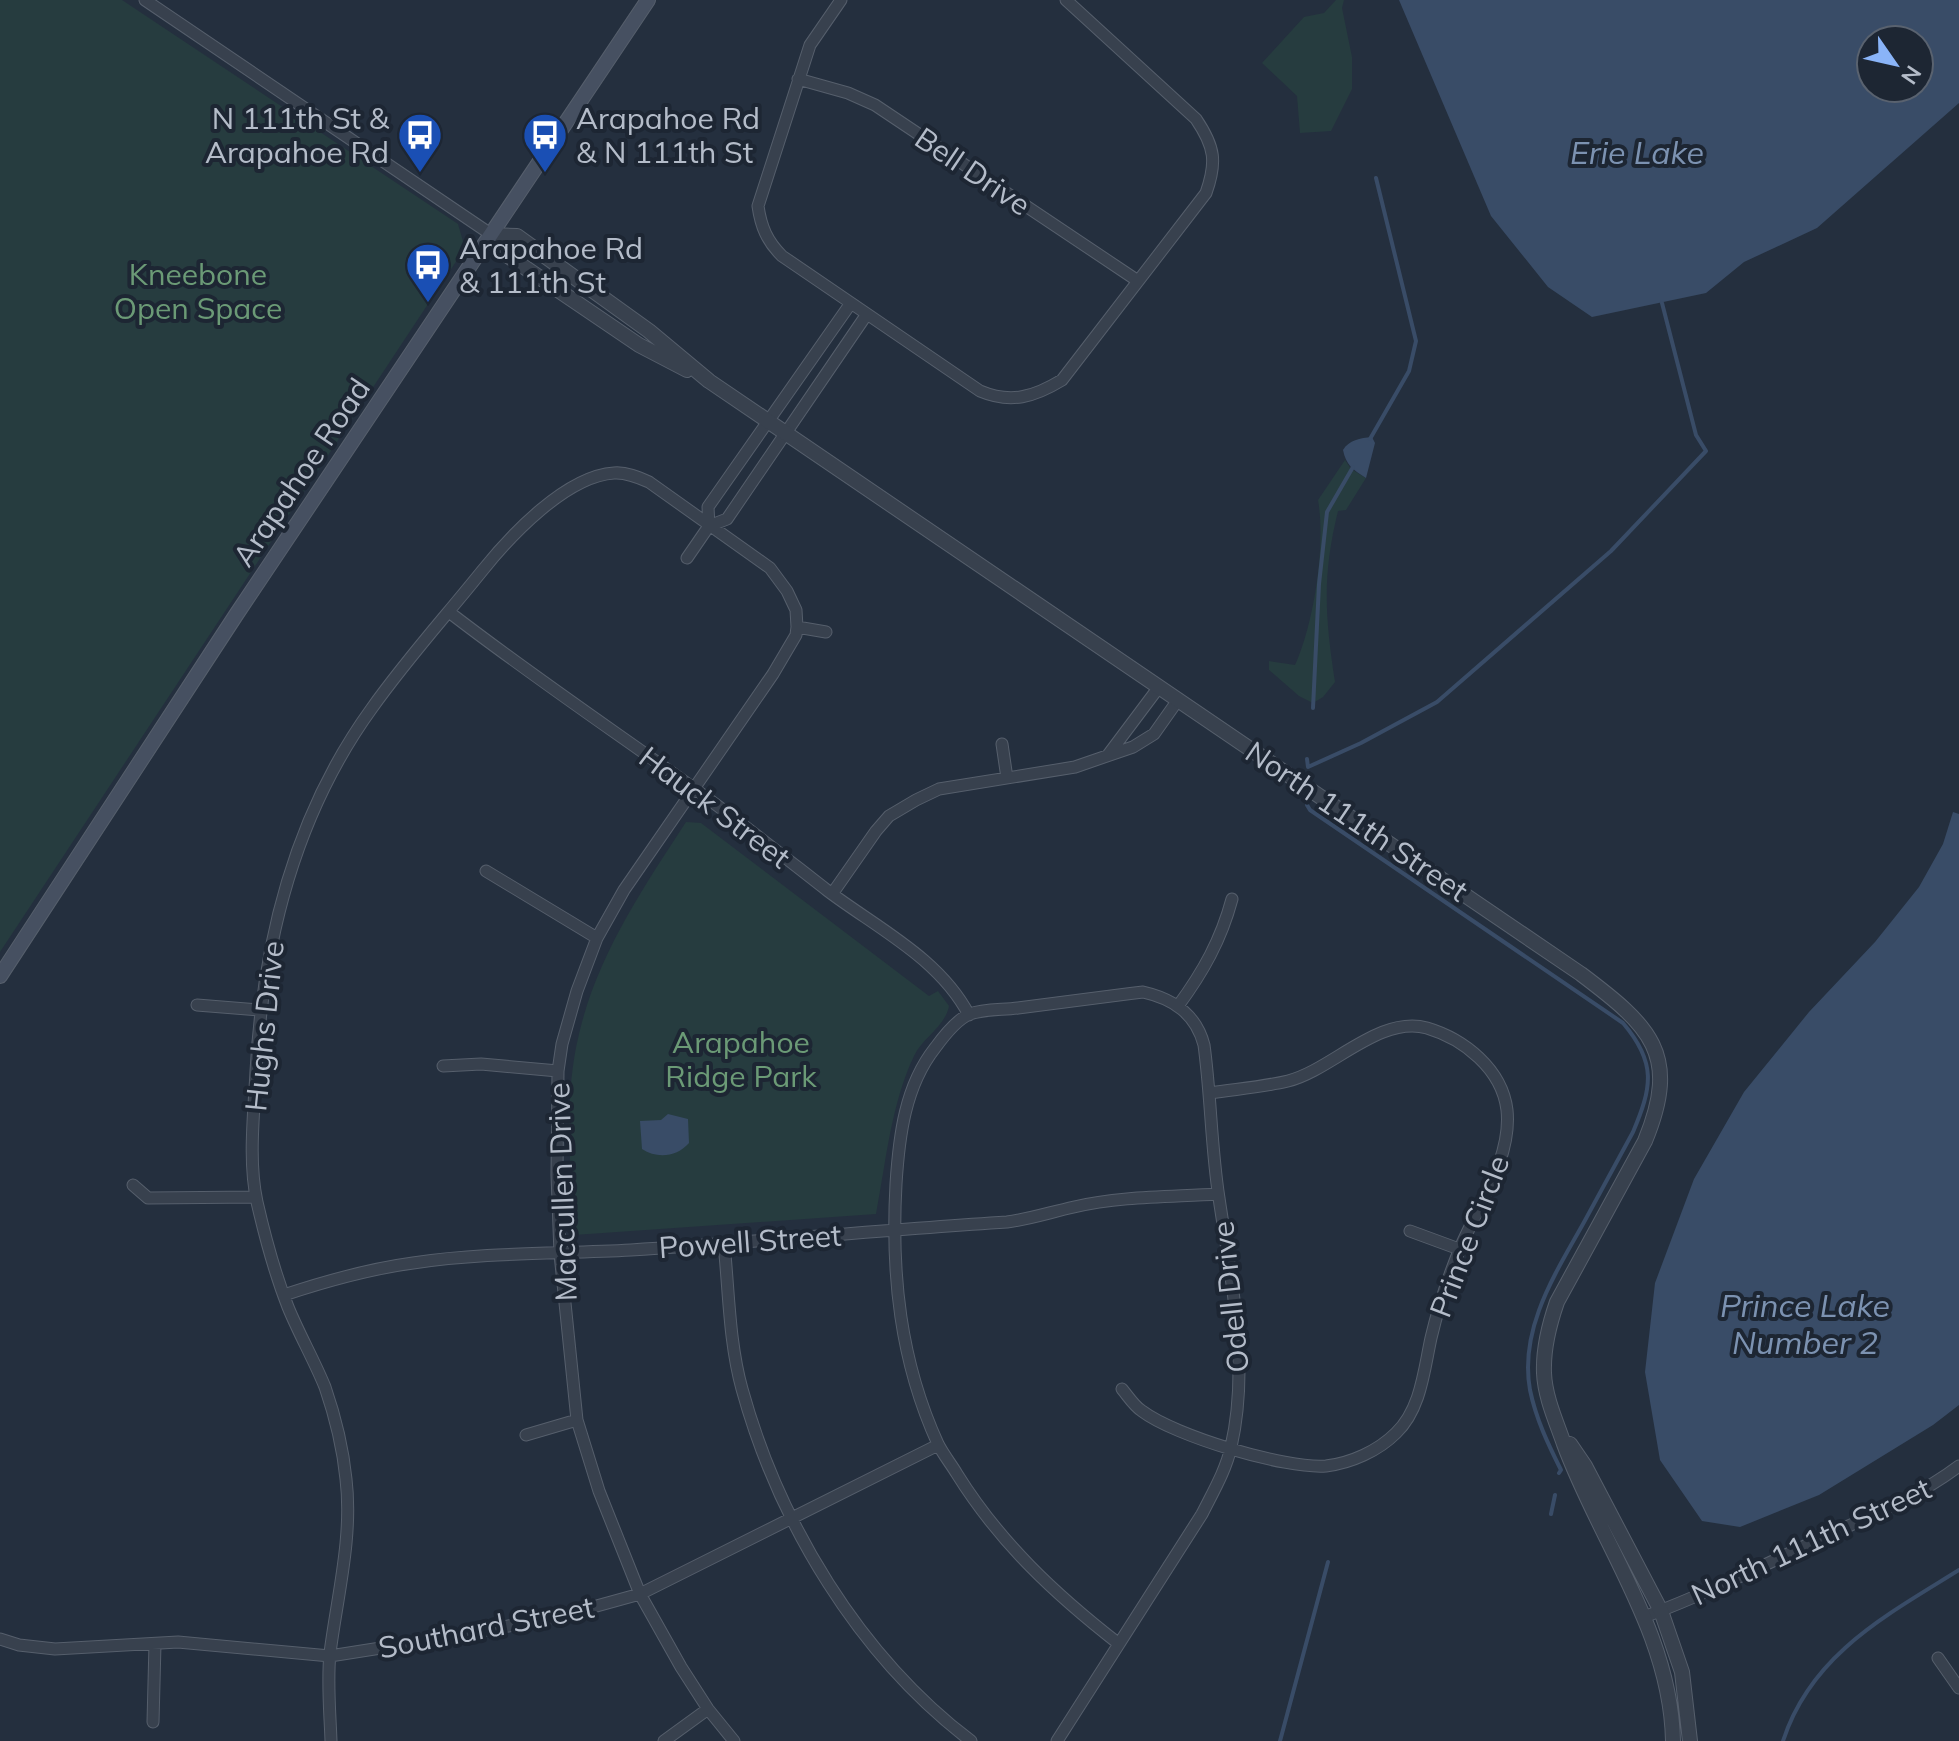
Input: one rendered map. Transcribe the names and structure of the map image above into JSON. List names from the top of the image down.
{
  "streets": {
    "main road": ["Arapahoe Road"],
    "street": [
      "Bell Drive",
      "Hauck Street",
      "North 111th Street",
      "Hughs Drive",
      "Maccullen Drive",
      "Prince Circle",
      "Powell Street",
      "Odell Drive",
      "Southard Street"
    ]
  },
  "crossings": [
    ["Arapahoe Road", "North 111th Street"],
    ["Hauck Street", "Hughs Drive"],
    ["Hauck Street", "Maccullen Drive"],
    ["Hughs Drive", "Maccullen Drive"],
    ["Hughs Drive", "Powell Street"],
    ["Hughs Drive", "Southard Street"],
    ["Maccullen Drive", "Powell Street"],
    ["Maccullen Drive", "Southard Street"],
    ["Prince Circle", "Odell Drive"],
    ["Powell Street", "Odell Drive"]
  ],
  "water": ["Erie Lake", "Prince Lake Number 2"],
  "parks": ["Kneebone Open Space", "Arapahoe Ridge Park"],
  "places": {
    "bus stop": ["N 111th St & Arapahoe Rd", "Arapahoe Rd & N 111th St", "Arapahoe Rd & 111th St"]
  },
  "north": "bottom right"
}
